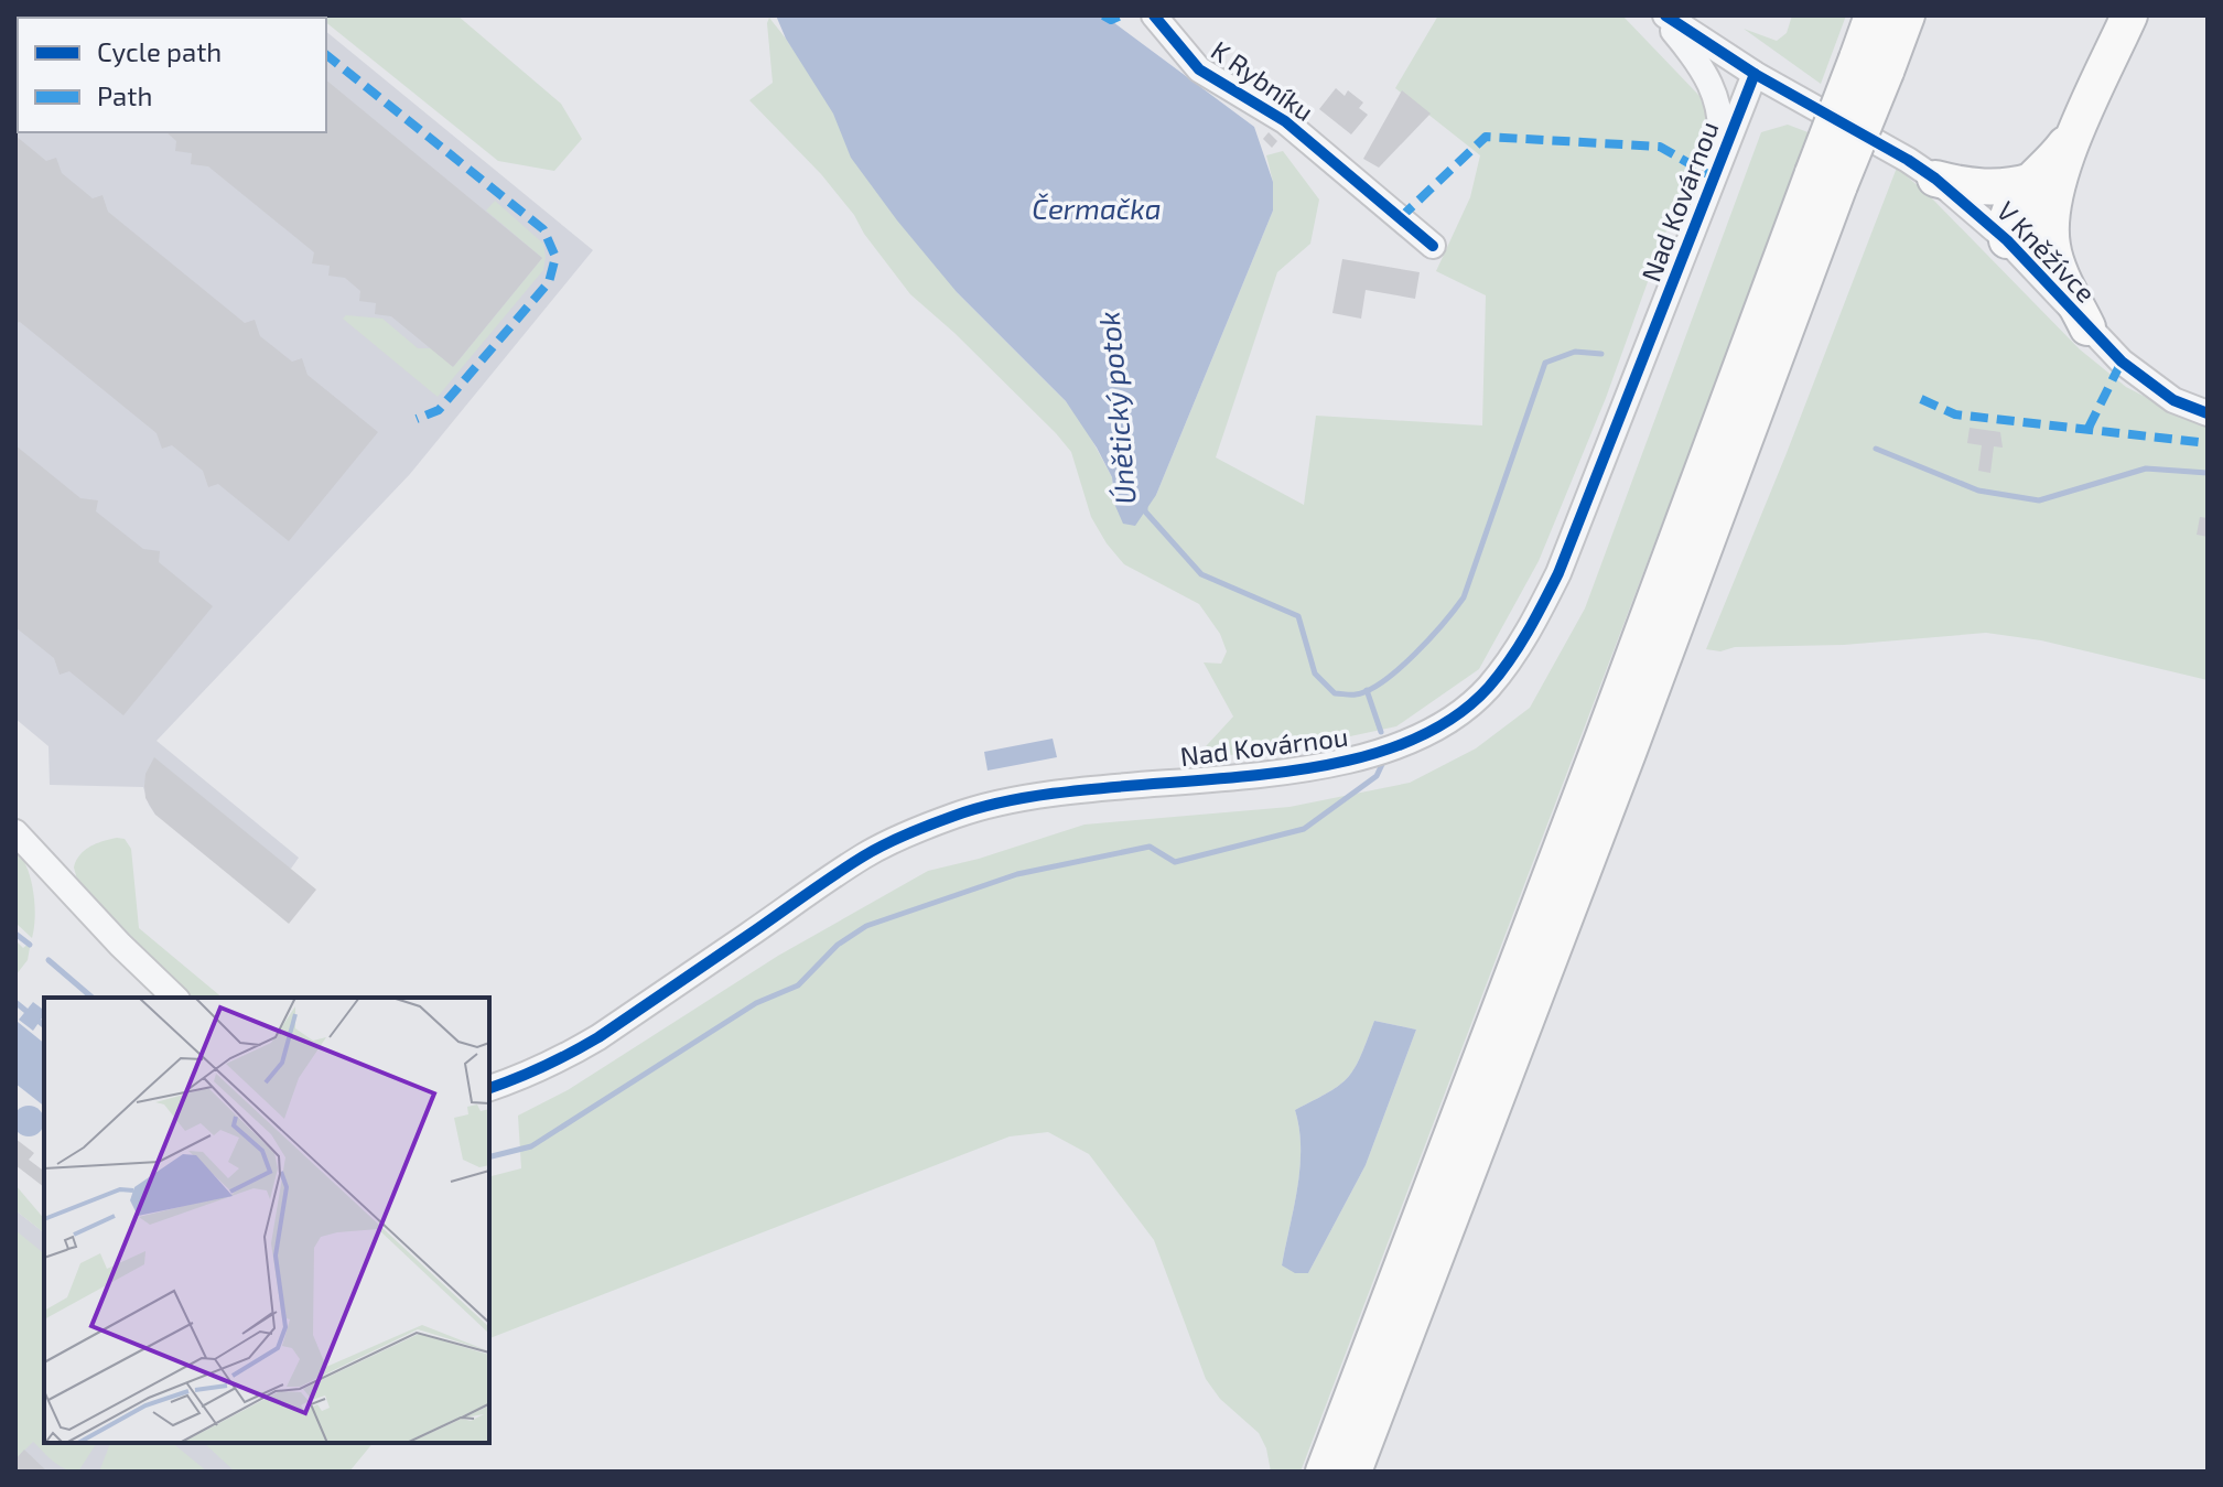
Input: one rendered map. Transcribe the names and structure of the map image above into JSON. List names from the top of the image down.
{
  "streets": {
    "street": ["K Rybníku", "Nad Kovárnou", "V Kněžívce"]
  },
  "crossings": [
    ["Nad Kovárnou", "V Kněžívce"]
  ],
  "water": ["Čermačka", "Únětický potok"],
  "legend": ["Cycle path", "Path"]
}
